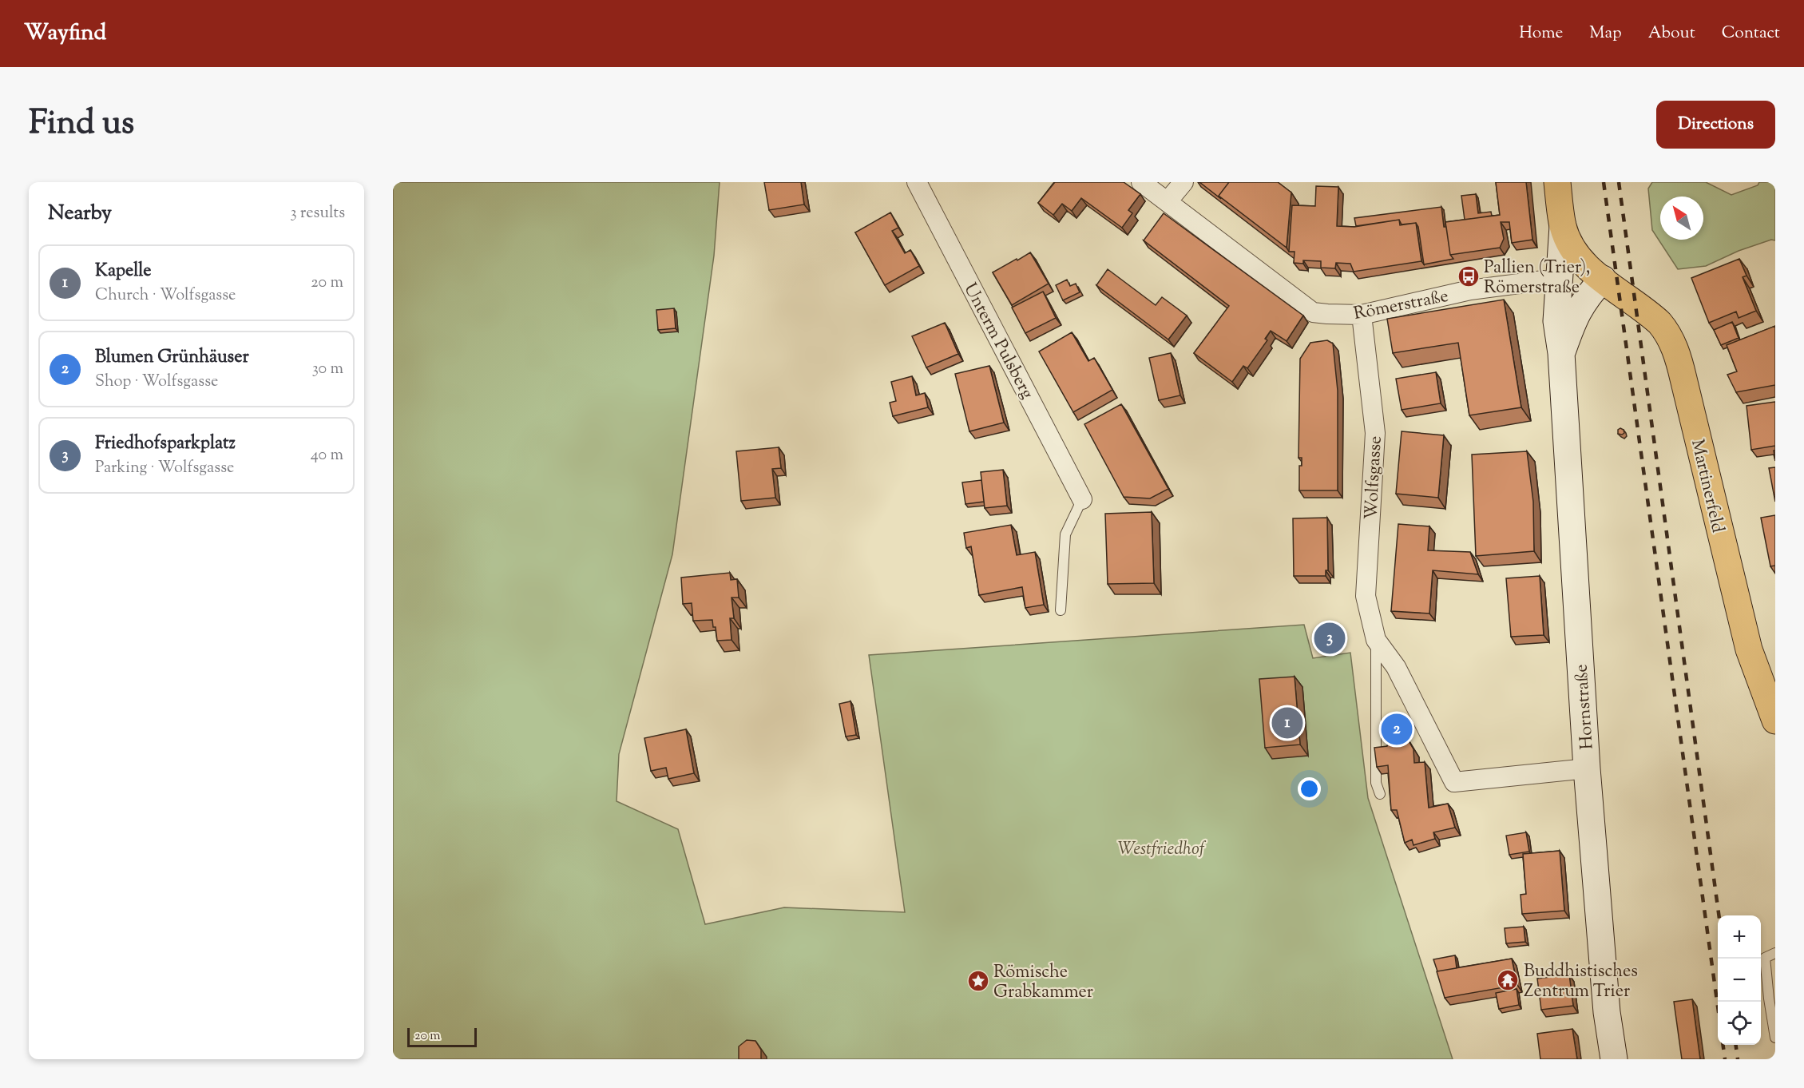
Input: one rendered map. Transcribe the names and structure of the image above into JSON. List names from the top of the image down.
{
  "streets": {
    "main road": ["Martinerfeld"],
    "street": [
      "Römerstraße",
      "Unterm Pulsberg",
      "Wolfsgasse",
      "Hornstraße"
    ]
  },
  "crossings": [
    ["Römerstraße", "Wolfsgasse"],
    ["Römerstraße", "Hornstraße"],
    ["Wolfsgasse", "Hornstraße"],
    ["Martinerfeld", "Hornstraße"]
  ],
  "parks": ["Westfriedhof"],
  "places": {
    "bus stop": ["Pallien (Trier), Römerstraße"],
    "temple": ["Buddhistisches Zentrum Trier"],
    "place": ["Römische Grabkammer"]
  },
  "scale_bar": "20 m",
  "north": "top left",
  "page": {
    "header": "Wayfind",
    "nav": [
      "Home",
      "Map",
      "About",
      "Contact"
    ],
    "title": "Find us",
    "buttons": "Directions",
    "heading": ["Nearby", "3 results"],
    "list": [
      {
        "mark": "1",
        "name": "Kapelle",
        "note": "Church · Wolfsgasse",
        "value": "20 m"
      },
      {
        "mark": "2",
        "name": "Blumen Grünhäuser",
        "note": "Shop · Wolfsgasse",
        "value": "30 m"
      },
      {
        "mark": "3",
        "name": "Friedhofsparkplatz",
        "note": "Parking · Wolfsgasse",
        "value": "40 m"
      }
    ],
    "pins": ["3", "1", "2"],
    "map_buttons": ["+", "−"],
    "scale": "20 m"
  }
}
